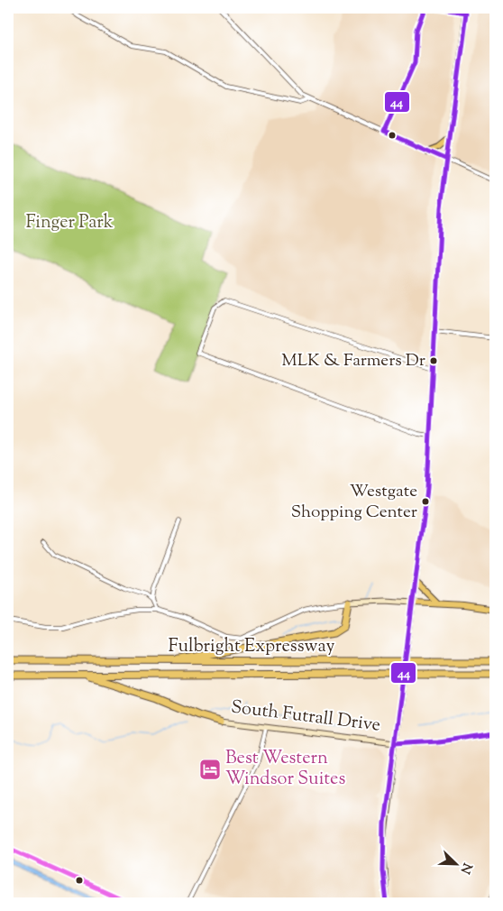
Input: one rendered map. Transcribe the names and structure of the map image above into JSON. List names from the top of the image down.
{
  "streets": {
    "highway": ["Fulbright Expressway", "South Futrall Drive"]
  },
  "parks": ["Finger Park"],
  "places": {
    "other": ["MLK & Farmers Dr", "Westgate Shopping Center"],
    "hotel": ["Best Western Windsor Suites"]
  },
  "lines": ["transit line 44"],
  "north": "bottom right"
}
